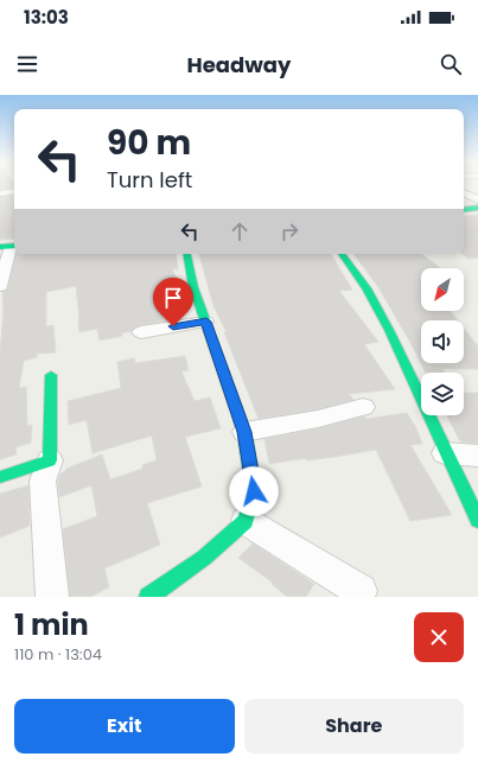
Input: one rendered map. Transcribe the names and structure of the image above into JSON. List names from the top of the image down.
{
  "north": "bottom left",
  "page": {
    "status": "13:03",
    "header": "Headway",
    "turn": ["90 m", "Turn left"],
    "heading": ["1 min", "110 m · 13:04"],
    "buttons": ["Exit", "Share"]
  }
}
